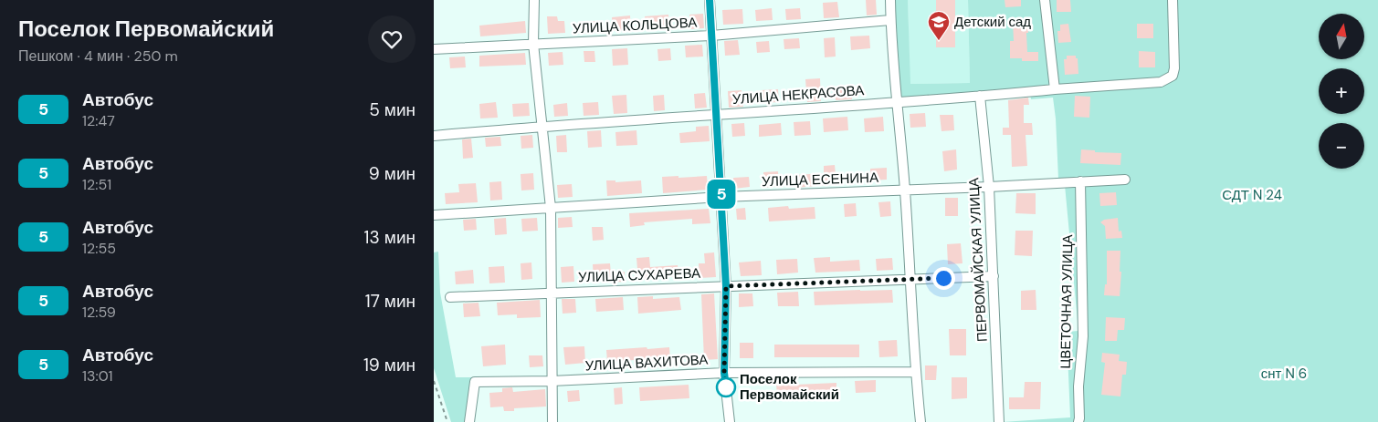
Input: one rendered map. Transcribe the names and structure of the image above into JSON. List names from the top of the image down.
{
  "streets": {
    "street": [
      "УЛИЦА КОЛЬЦОВА",
      "УЛИЦА НЕКРАСОВА",
      "УЛИЦА ЕСЕНИНА",
      "ПЕРВОМАЙСКАЯ УЛИЦА",
      "УЛИЦА СУХАРЕВА",
      "ЦВЕТОЧНАЯ УЛИЦА",
      "УЛИЦА ВАХИТОВА"
    ]
  },
  "crossings": [
    ["УЛИЦА НЕКРАСОВА", "ПЕРВОМАЙСКАЯ УЛИЦА"],
    ["УЛИЦА ЕСЕНИНА", "ПЕРВОМАЙСКАЯ УЛИЦА"],
    ["УЛИЦА ЕСЕНИНА", "ЦВЕТОЧНАЯ УЛИЦА"],
    ["ПЕРВОМАЙСКАЯ УЛИЦА", "УЛИЦА СУХАРЕВА"]
  ],
  "parks": ["СДТ N 24", "снт N 6"],
  "places": {
    "school or university": ["Детский сад"],
    "other": ["Поселок Первомайский"]
  },
  "lines": ["bus line 5"],
  "north": "top",
  "page": {
    "heading": ["Поселок Первомайский", "Пешком · 4 мин · 250 m"],
    "on_map": "5",
    "map_buttons": ["+", "−"],
    "list": [
      {
        "mark": "5",
        "name": "Автобус",
        "note": "12:47",
        "value": "5 мин"
      },
      {
        "mark": "5",
        "name": "Автобус",
        "note": "12:51",
        "value": "9 мин"
      },
      {
        "mark": "5",
        "name": "Автобус",
        "note": "12:55",
        "value": "13 мин"
      },
      {
        "mark": "5",
        "name": "Автобус",
        "note": "12:59",
        "value": "17 мин"
      },
      {
        "mark": "5",
        "name": "Автобус",
        "note": "13:01",
        "value": "19 мин"
      }
    ]
  }
}
